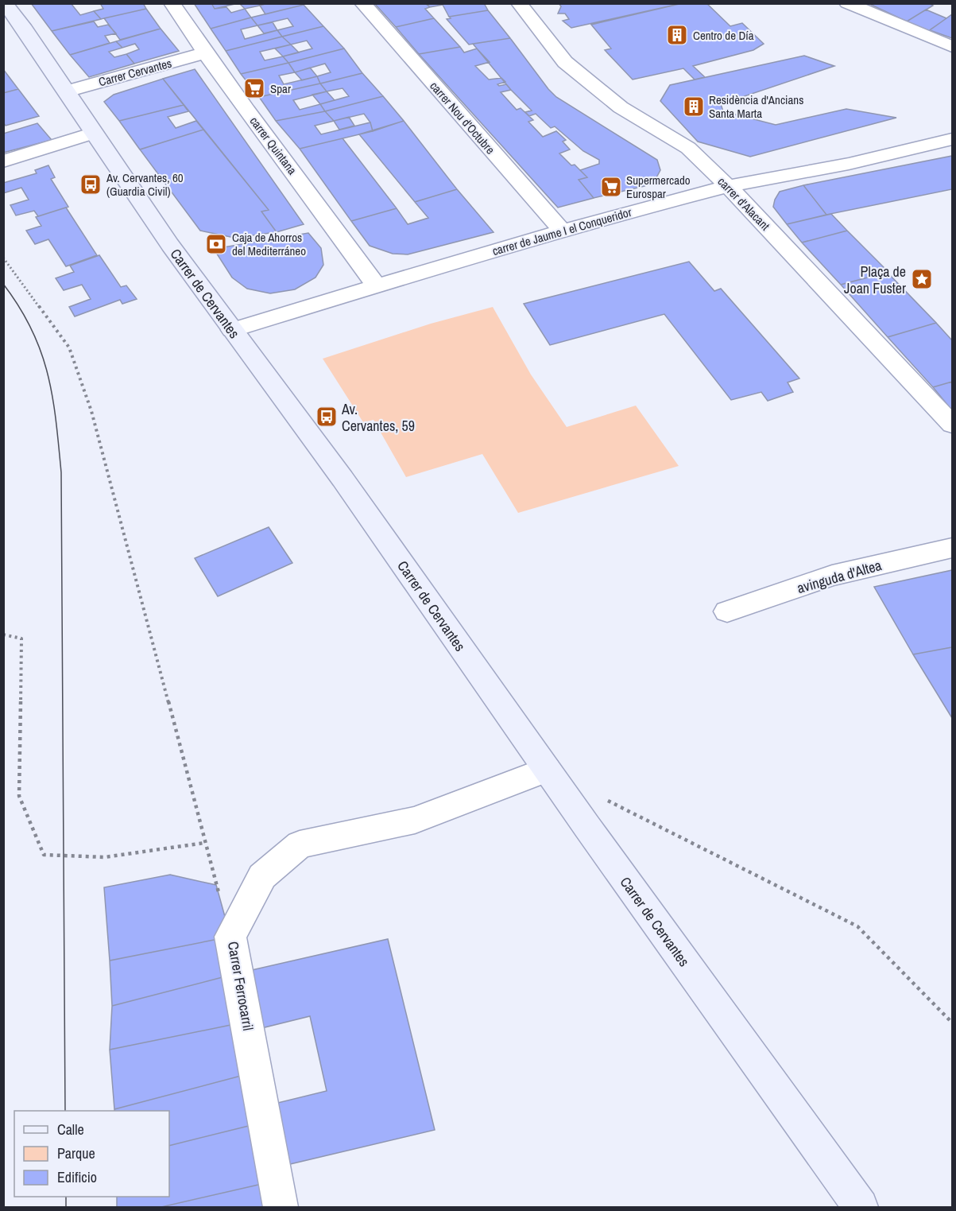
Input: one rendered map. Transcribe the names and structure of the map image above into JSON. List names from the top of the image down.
{
  "streets": {
    "main road": ["Carrer de Cervantes"],
    "street": [
      "Carrer Cervantes",
      "carrer Nou d'Octubre",
      "carrer Quintana",
      "carrer d'Alacant",
      "carrer de Jaume I el Conqueridor",
      "avinguda d'Altea",
      "Carrer Ferrocarril"
    ]
  },
  "crossings": [
    ["Carrer Cervantes", "carrer Quintana"],
    ["Carrer Cervantes", "Carrer de Cervantes"],
    ["carrer Nou d'Octubre", "carrer de Jaume I el Conqueridor"],
    ["carrer Quintana", "carrer de Jaume I el Conqueridor"],
    ["carrer d'Alacant", "carrer de Jaume I el Conqueridor"],
    ["carrer de Jaume I el Conqueridor", "Carrer de Cervantes"],
    ["Carrer de Cervantes", "Carrer Ferrocarril"]
  ],
  "places": {
    "building": ["Centro de Día", "Residència d'Ancians Santa Marta"],
    "supermarket": ["Spar", "Supermercado Eurospar"],
    "bus stop": ["Av. Cervantes, 60 (Guardia Civil)", "Av. Cervantes, 59"],
    "bank": ["Caja de Ahorros del Mediterráneo"],
    "place": ["Plaça de Joan Fuster"]
  },
  "legend": ["Calle", "Parque", "Edificio"]
}
